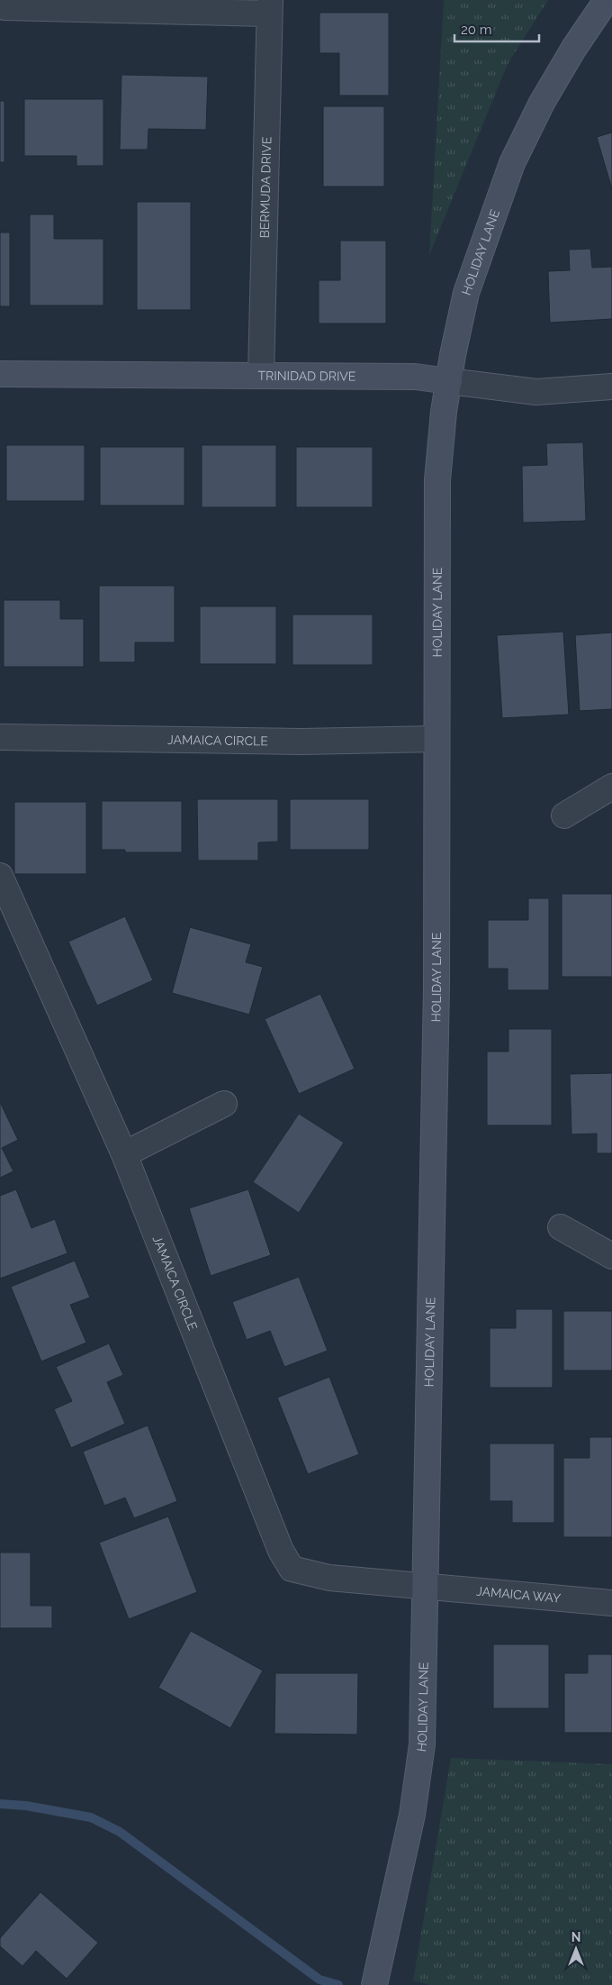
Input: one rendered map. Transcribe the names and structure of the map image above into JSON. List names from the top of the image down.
{
  "streets": {
    "street": [
      "BERMUDA DRIVE",
      "HOLIDAY LANE",
      "TRINIDAD DRIVE",
      "JAMAICA CIRCLE",
      "JAMAICA WAY"
    ]
  },
  "crossings": [
    ["BERMUDA DRIVE", "TRINIDAD DRIVE"],
    ["HOLIDAY LANE", "TRINIDAD DRIVE"],
    ["HOLIDAY LANE", "JAMAICA CIRCLE"],
    ["HOLIDAY LANE", "JAMAICA WAY"],
    ["JAMAICA CIRCLE", "JAMAICA WAY"]
  ],
  "scale_bar": "20 m",
  "north": "top"
}
